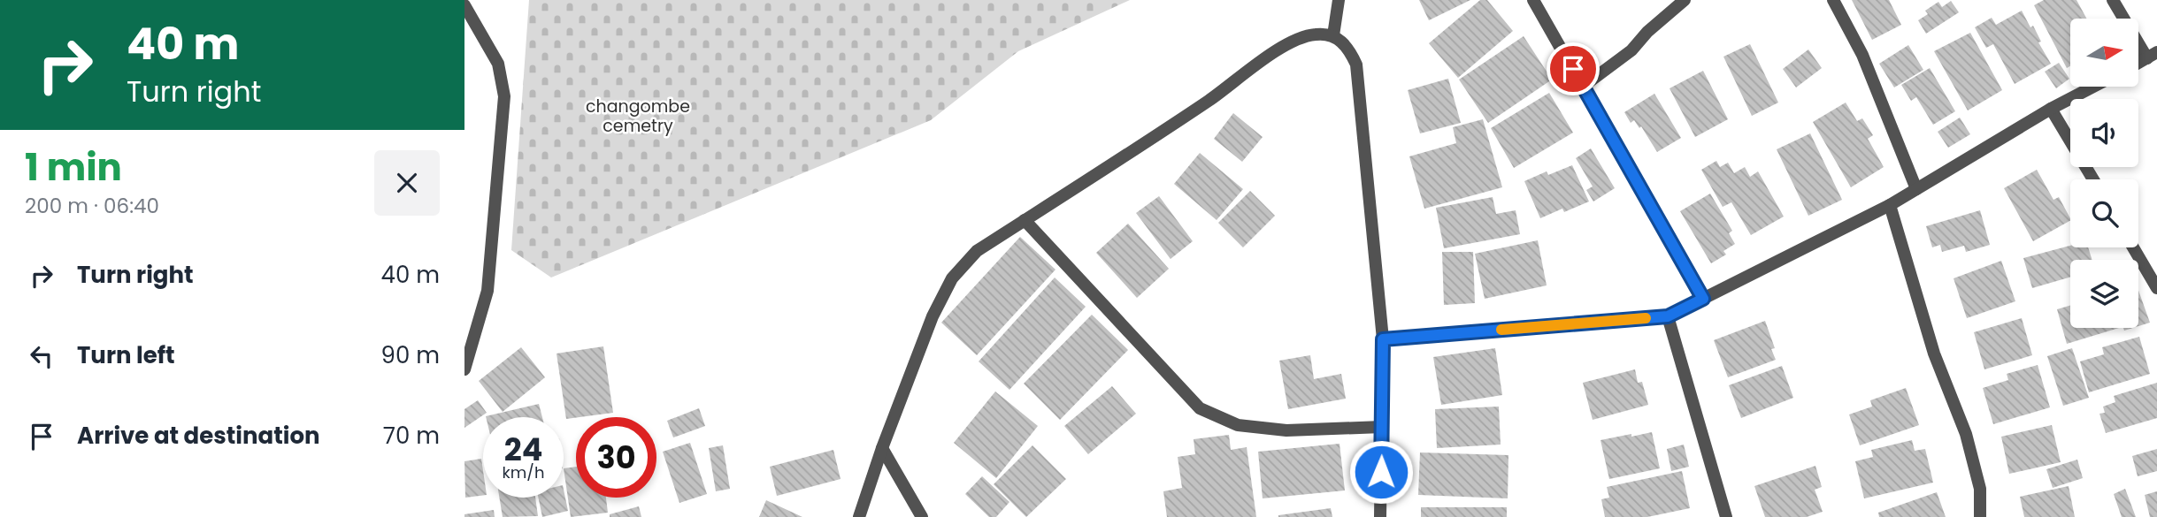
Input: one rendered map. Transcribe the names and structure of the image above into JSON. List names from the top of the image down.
{
  "parks": ["changombe cemetry"],
  "north": "right",
  "page": {
    "turn": ["40 m", "Turn right"],
    "heading": ["1 min", "200 m · 06:40"],
    "list": [
      {
        "name": "Turn right",
        "value": "40 m"
      },
      {
        "name": "Turn left",
        "value": "90 m"
      },
      {
        "name": "Arrive at destination",
        "value": "70 m"
      }
    ],
    "speed": "24 km/h",
    "limit": "30"
  }
}
